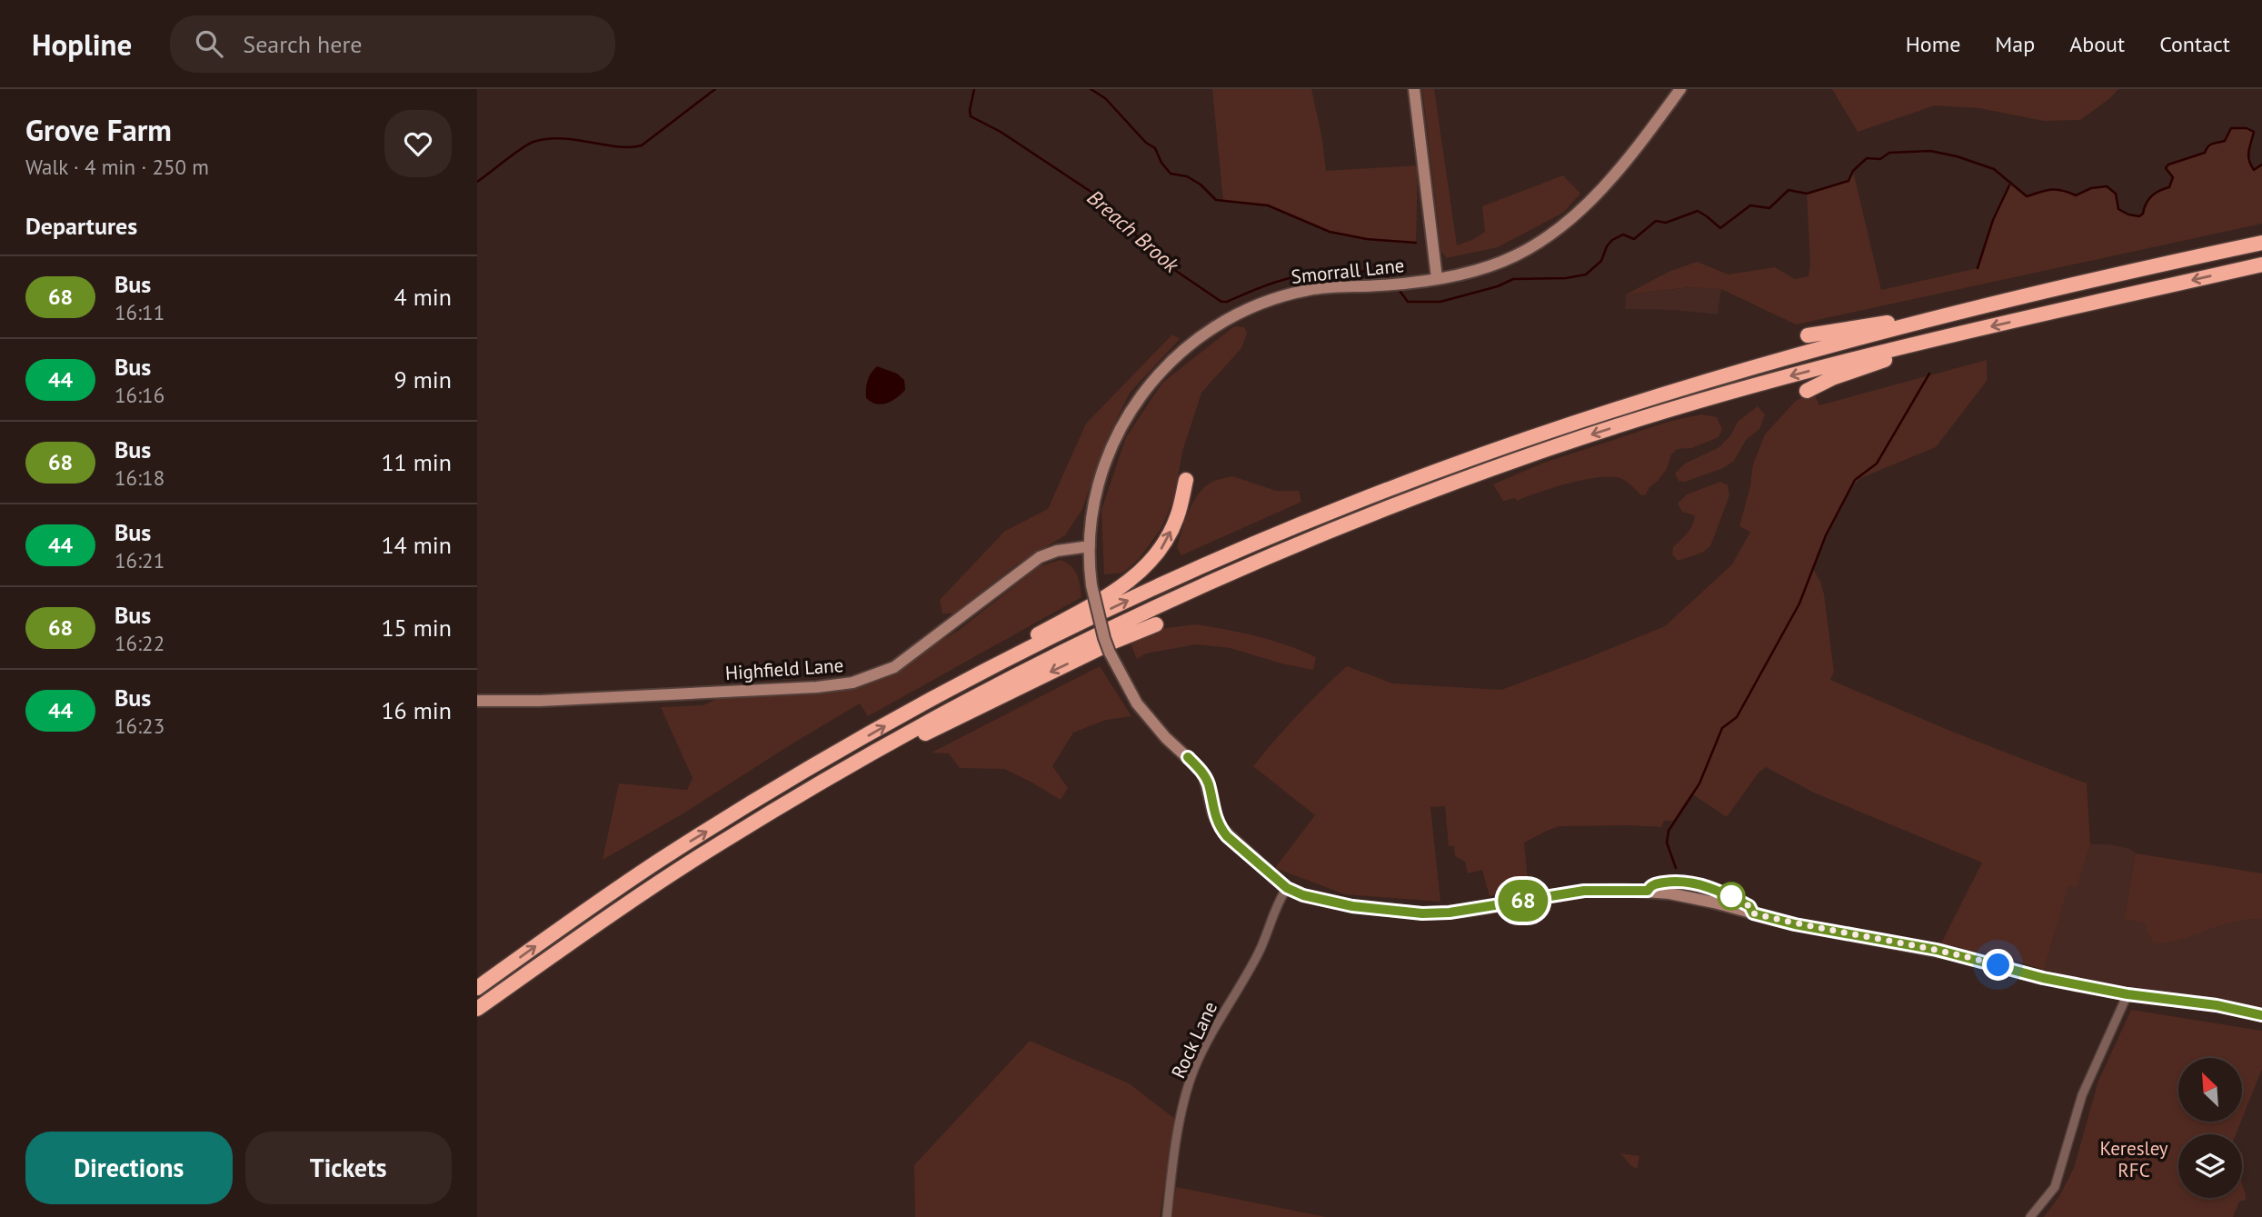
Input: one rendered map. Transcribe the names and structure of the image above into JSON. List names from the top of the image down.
{
  "streets": {
    "street": ["Smorrall Lane", "Highfield Lane", "Rock Lane"]
  },
  "crossings": [
    ["Smorrall Lane", "Highfield Lane"]
  ],
  "water": ["Breach Brook"],
  "parks": ["Keresley RFC"],
  "lines": ["bus line 68"],
  "north": "top left",
  "page": {
    "header": "Hopline",
    "search": "Search here",
    "nav": [
      "Home",
      "Map",
      "About",
      "Contact"
    ],
    "heading": [
      ["Grove Farm", "Walk · 4 min · 250 m"],
      "Departures"
    ],
    "on_map": "68",
    "list": [
      {
        "mark": "68",
        "name": "Bus",
        "note": "16:11",
        "value": "4 min"
      },
      {
        "mark": "44",
        "name": "Bus",
        "note": "16:16",
        "value": "9 min"
      },
      {
        "mark": "68",
        "name": "Bus",
        "note": "16:18",
        "value": "11 min"
      },
      {
        "mark": "44",
        "name": "Bus",
        "note": "16:21",
        "value": "14 min"
      },
      {
        "mark": "68",
        "name": "Bus",
        "note": "16:22",
        "value": "15 min"
      },
      {
        "mark": "44",
        "name": "Bus",
        "note": "16:23",
        "value": "16 min"
      }
    ],
    "buttons": ["Directions", "Tickets"]
  }
}
